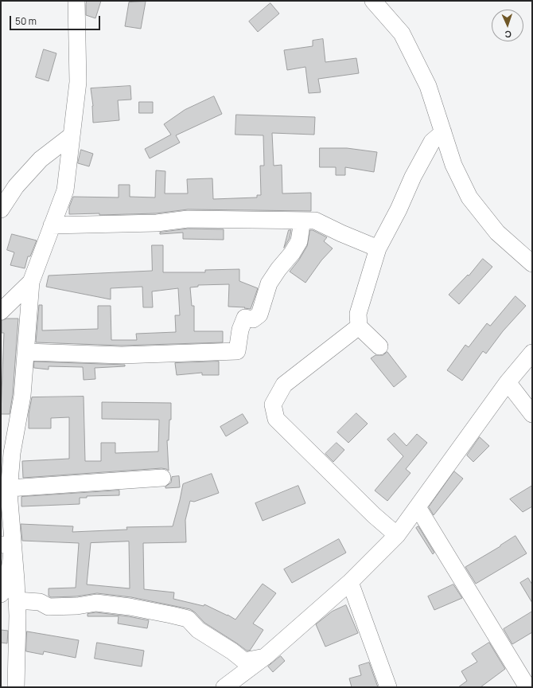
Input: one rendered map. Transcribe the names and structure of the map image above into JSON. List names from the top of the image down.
{
  "scale_bar": "50 m",
  "north": "bottom"
}
